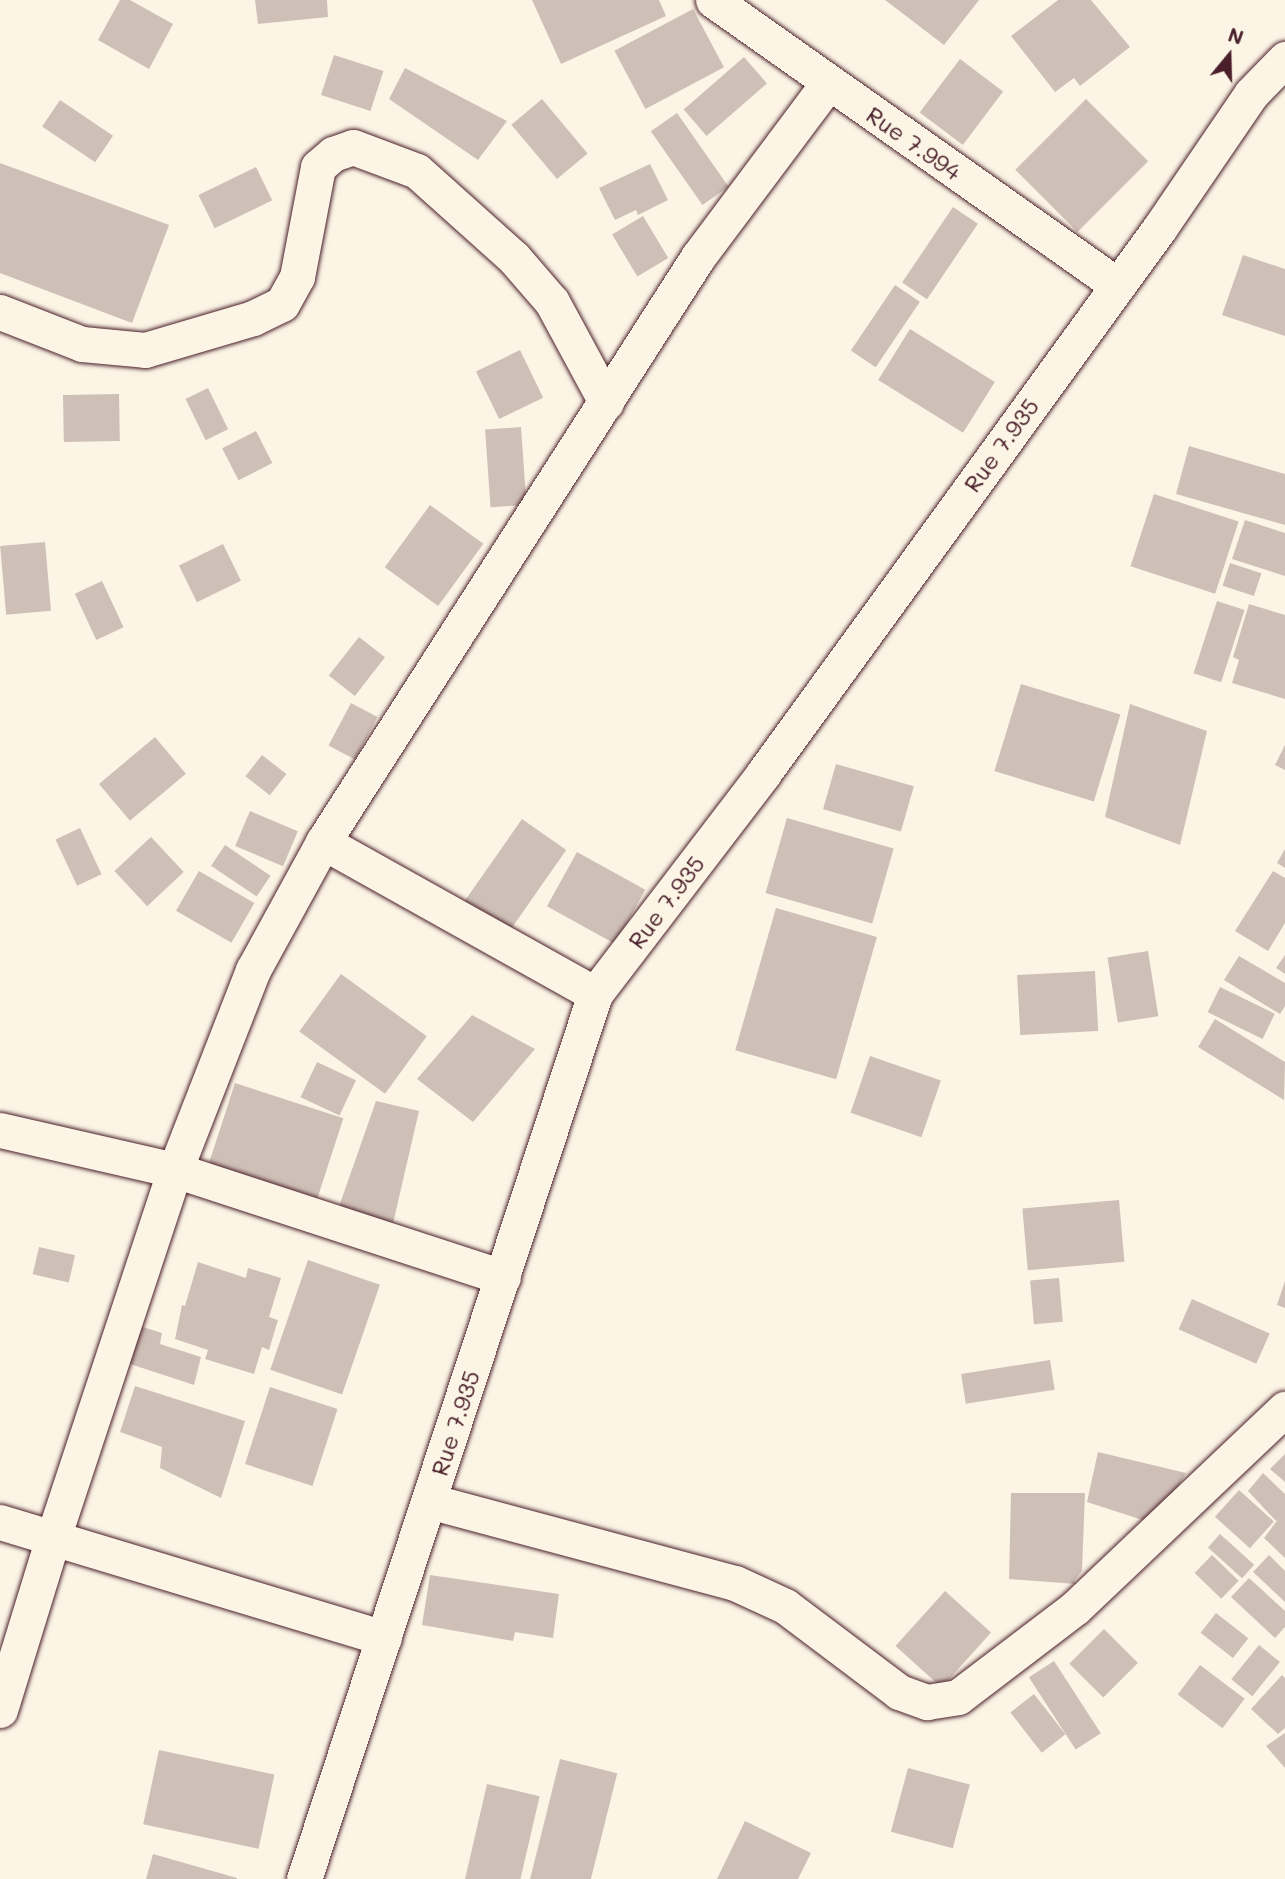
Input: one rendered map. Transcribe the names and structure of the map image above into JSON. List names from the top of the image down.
{
  "streets": {
    "street": ["Rue 7.994", "Rue 7.935"]
  },
  "crossings": [
    ["Rue 7.994", "Rue 7.935"]
  ],
  "north": "top"
}
